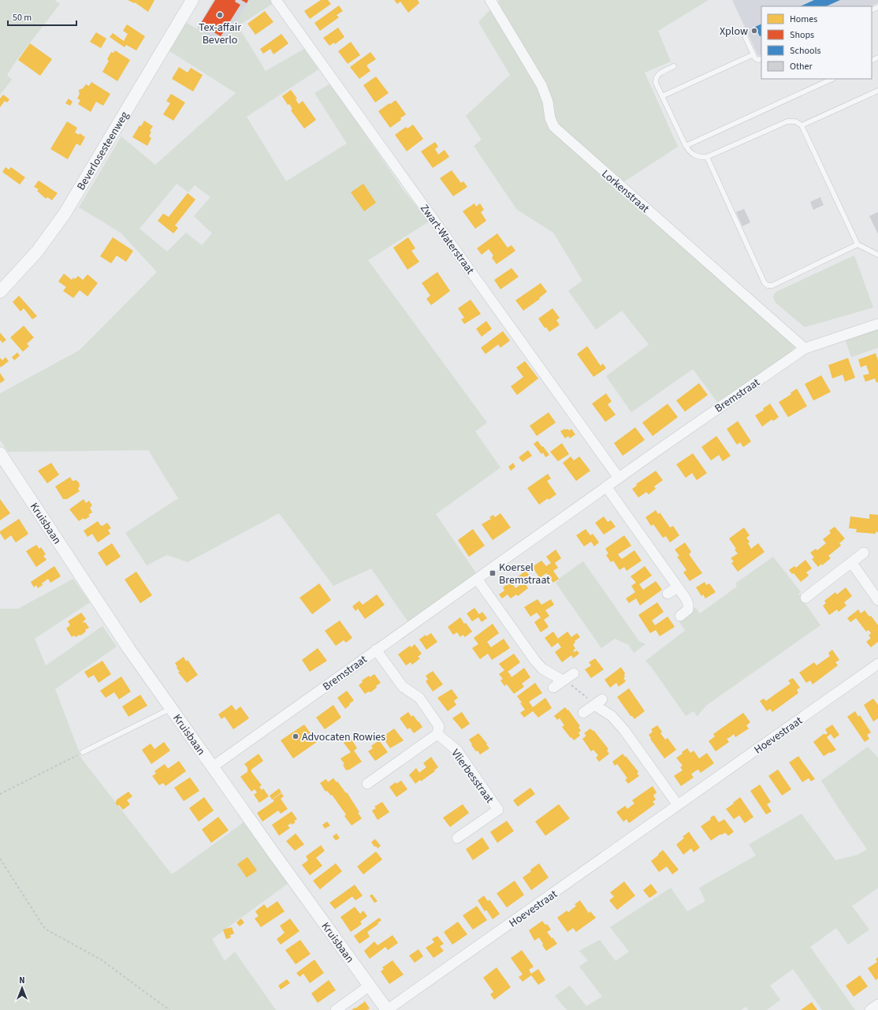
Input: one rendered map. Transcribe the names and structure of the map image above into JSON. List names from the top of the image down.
{
  "streets": {
    "street": [
      "Beverlosesteenweg",
      "Lorkenstraat",
      "Zwart-Waterstraat",
      "Bremstraat",
      "Kruisbaan",
      "Hoevestraat",
      "Vlierbesstraat"
    ]
  },
  "crossings": [
    ["Lorkenstraat", "Bremstraat"],
    ["Zwart-Waterstraat", "Bremstraat"],
    ["Bremstraat", "Kruisbaan"],
    ["Kruisbaan", "Hoevestraat"]
  ],
  "places": {
    "other": ["Tex-affair Beverlo", "Xplow", "Advocaten Rowies"],
    "transit": ["Koersel Bremstraat"]
  },
  "legend": [
    "Homes",
    "Shops",
    "Schools",
    "Other"
  ],
  "scale_bar": "50 m",
  "north": "top"
}
